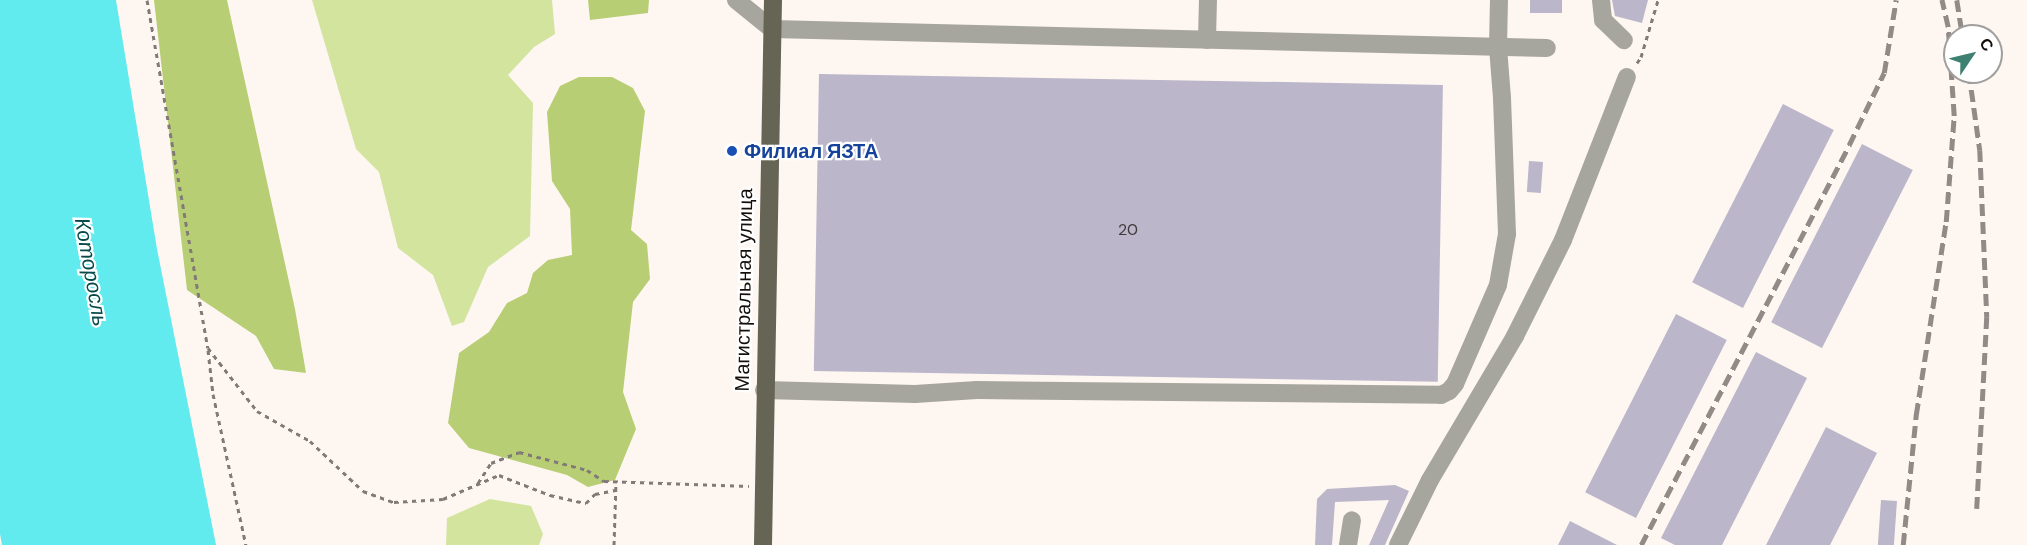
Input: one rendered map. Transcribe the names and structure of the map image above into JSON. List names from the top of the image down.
{
  "streets": {
    "main road": ["Магистральная улица"]
  },
  "water": ["Которосль"],
  "places": ["Филиал ЯЗТА"],
  "house_numbers": ["20"],
  "north": "top right"
}
